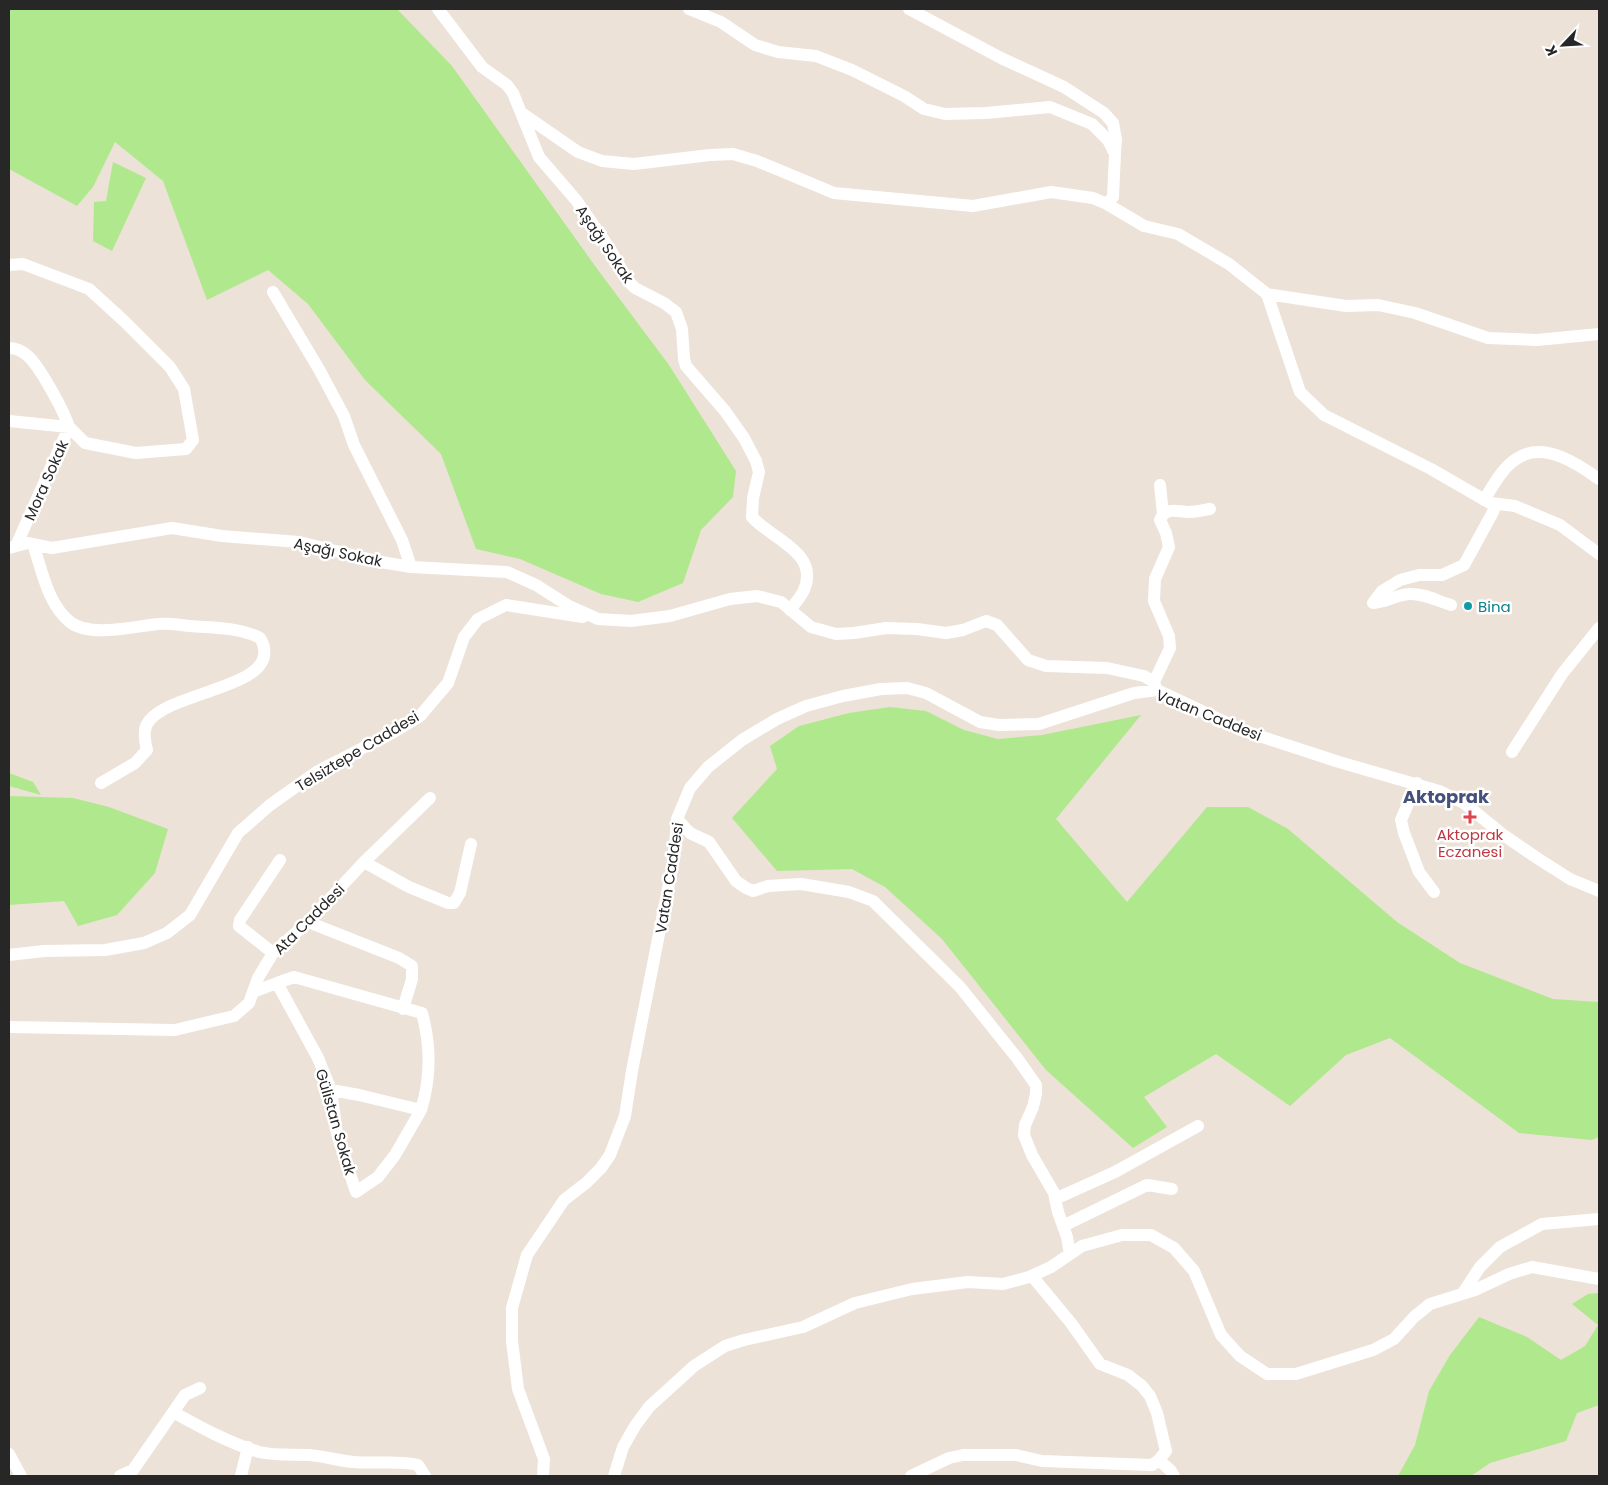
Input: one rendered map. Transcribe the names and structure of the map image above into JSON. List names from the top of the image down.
{
  "streets": {
    "street": [
      "Aşağı Sokak",
      "Mora Sokak",
      "Vatan Caddesi",
      "Telsiztepe Caddesi",
      "Ata Caddesi",
      "Gülistan Sokak"
    ]
  },
  "crossings": [
    ["Aşağı Sokak", "Mora Sokak"],
    ["Aşağı Sokak", "Vatan Caddesi"],
    ["Aşağı Sokak", "Telsiztepe Caddesi"]
  ],
  "districts": ["Aktoprak"],
  "places": {
    "other": ["Bina"],
    "health": ["Aktoprak Eczanesi"]
  },
  "north": "bottom left"
}
